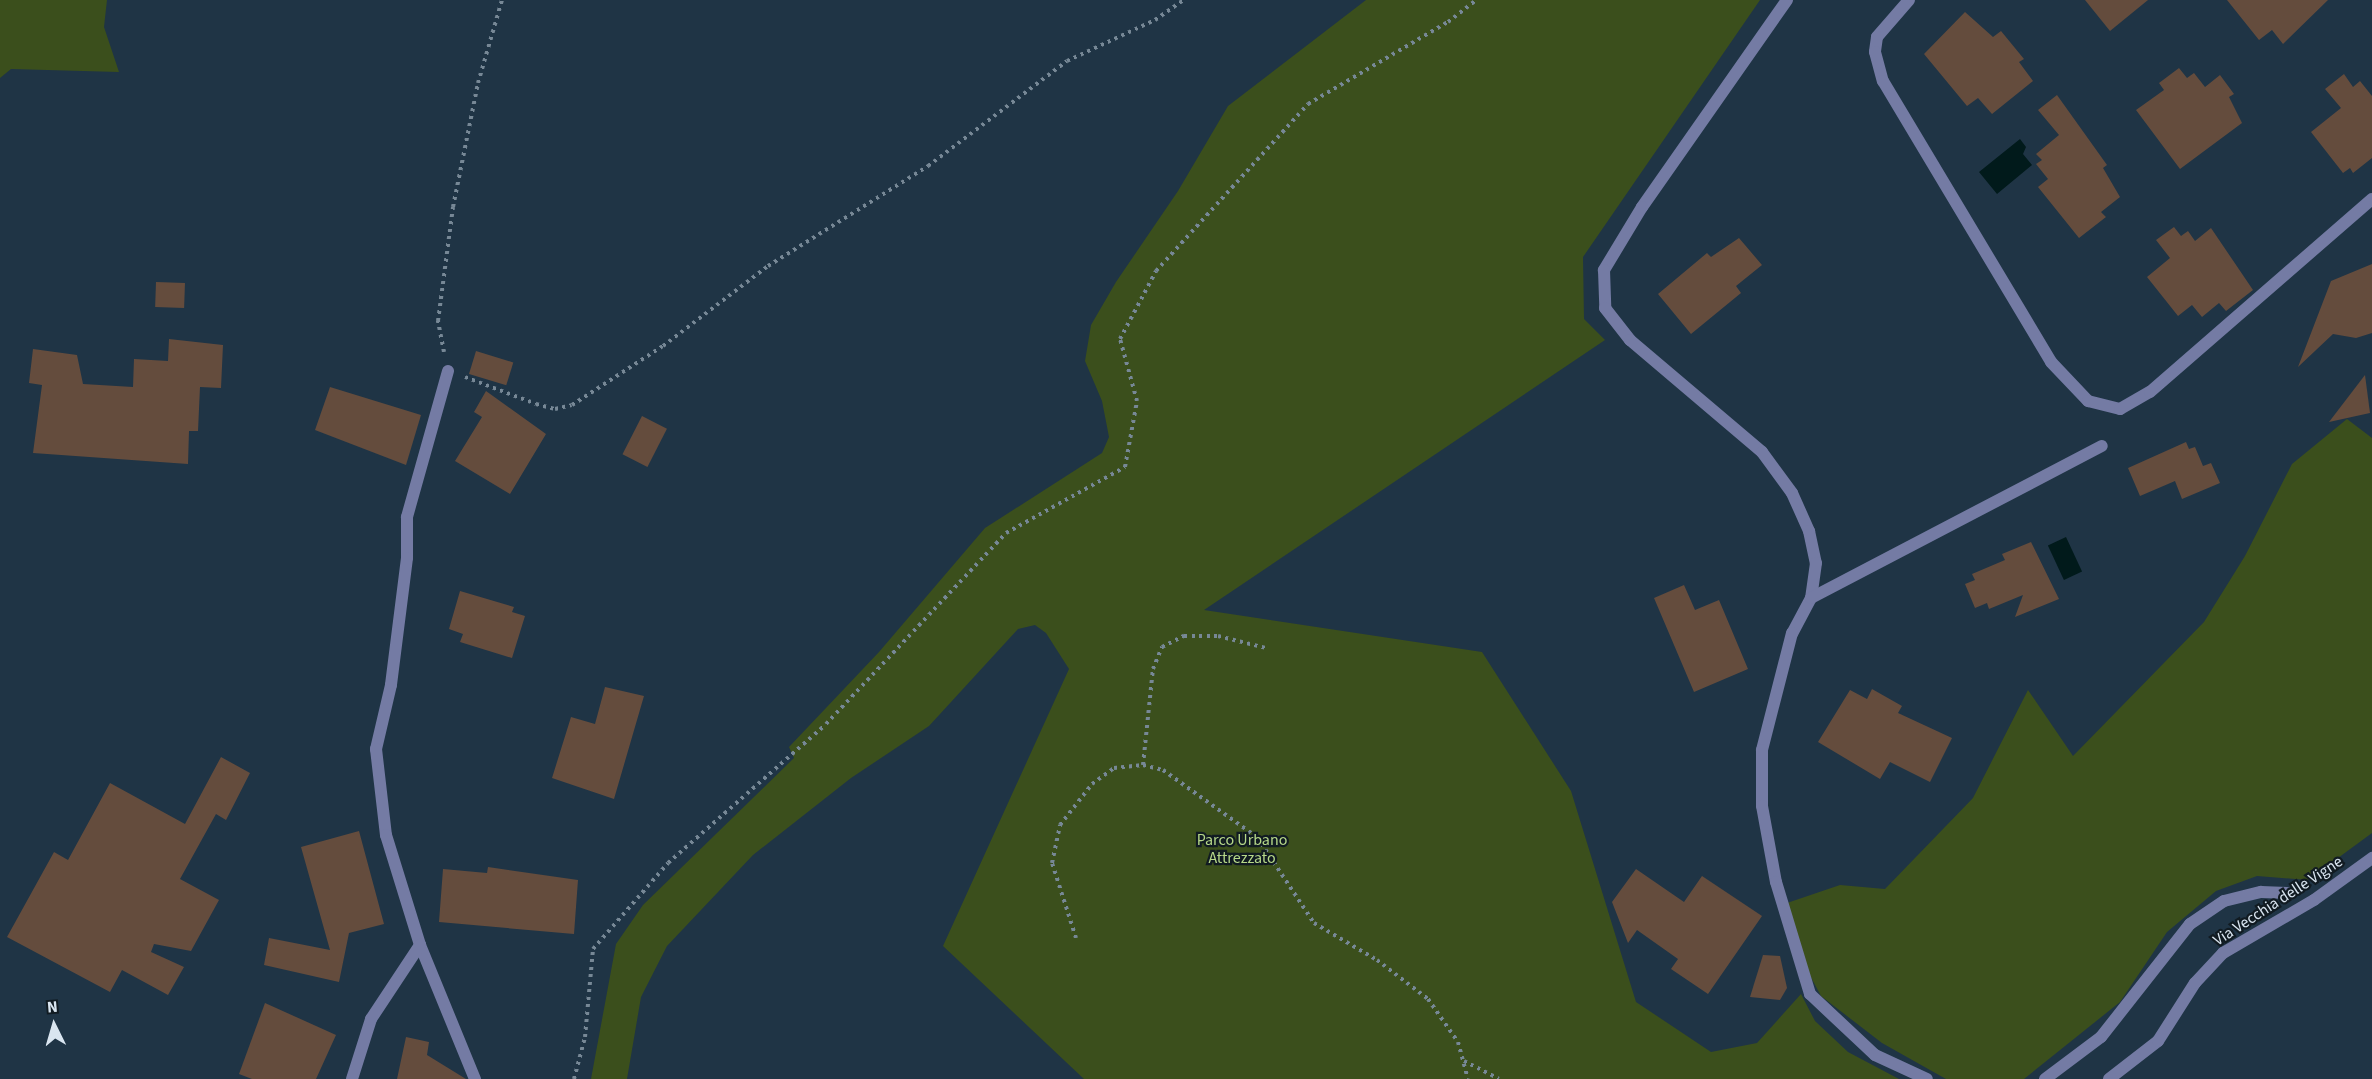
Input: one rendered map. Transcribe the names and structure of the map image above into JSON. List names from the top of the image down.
{
  "streets": {
    "street": ["Via Vecchia delle Vigne"]
  },
  "parks": ["Parco Urbano Attrezzato"],
  "north": "top"
}
